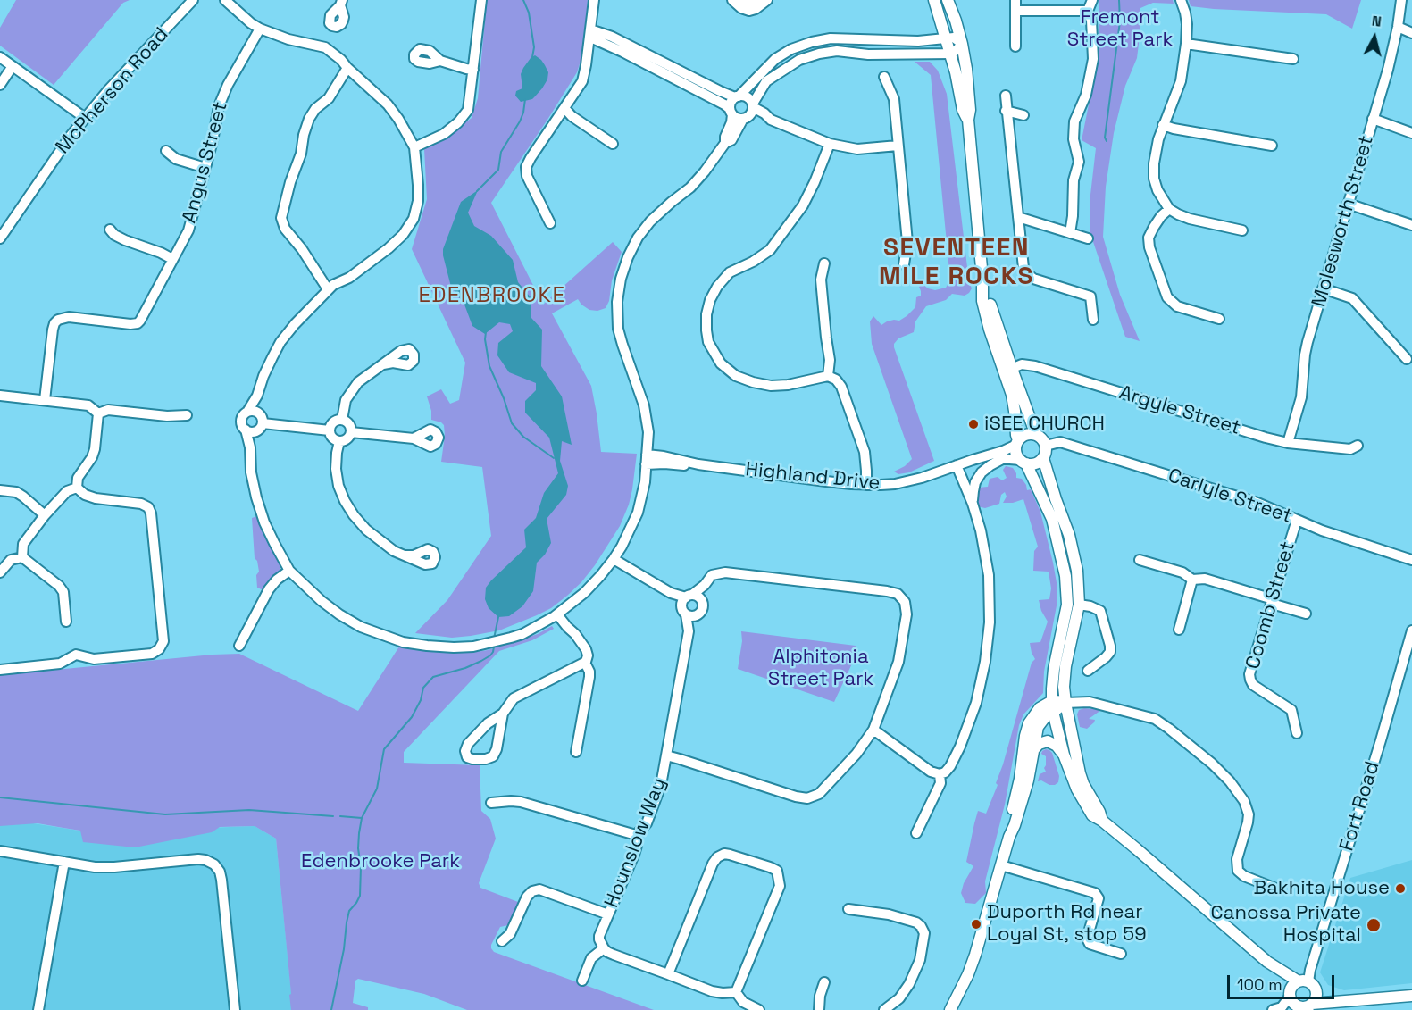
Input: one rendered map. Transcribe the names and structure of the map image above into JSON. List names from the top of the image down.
{
  "streets": {
    "street": [
      "McPherson Road",
      "Angus Street",
      "Molesworth Street",
      "Argyle Street",
      "Highland Drive",
      "Carlyle Street",
      "Coomb Street",
      "Fort Road",
      "Hounslow Way"
    ]
  },
  "crossings": [
    ["Molesworth Street", "Argyle Street"],
    ["Highland Drive", "Carlyle Street"],
    ["Carlyle Street", "Coomb Street"]
  ],
  "districts": ["SEVENTEEN MILE ROCKS", "EDENBROOKE"],
  "parks": ["Fremont Street Park", "Alphitonia Street Park", "Edenbrooke Park"],
  "places": [
    "iSEE CHURCH",
    "Bakhita House",
    "Duporth Rd near Loyal St, stop 59",
    "Canossa Private Hospital"
  ],
  "scale_bar": "100 m",
  "north": "top"
}
